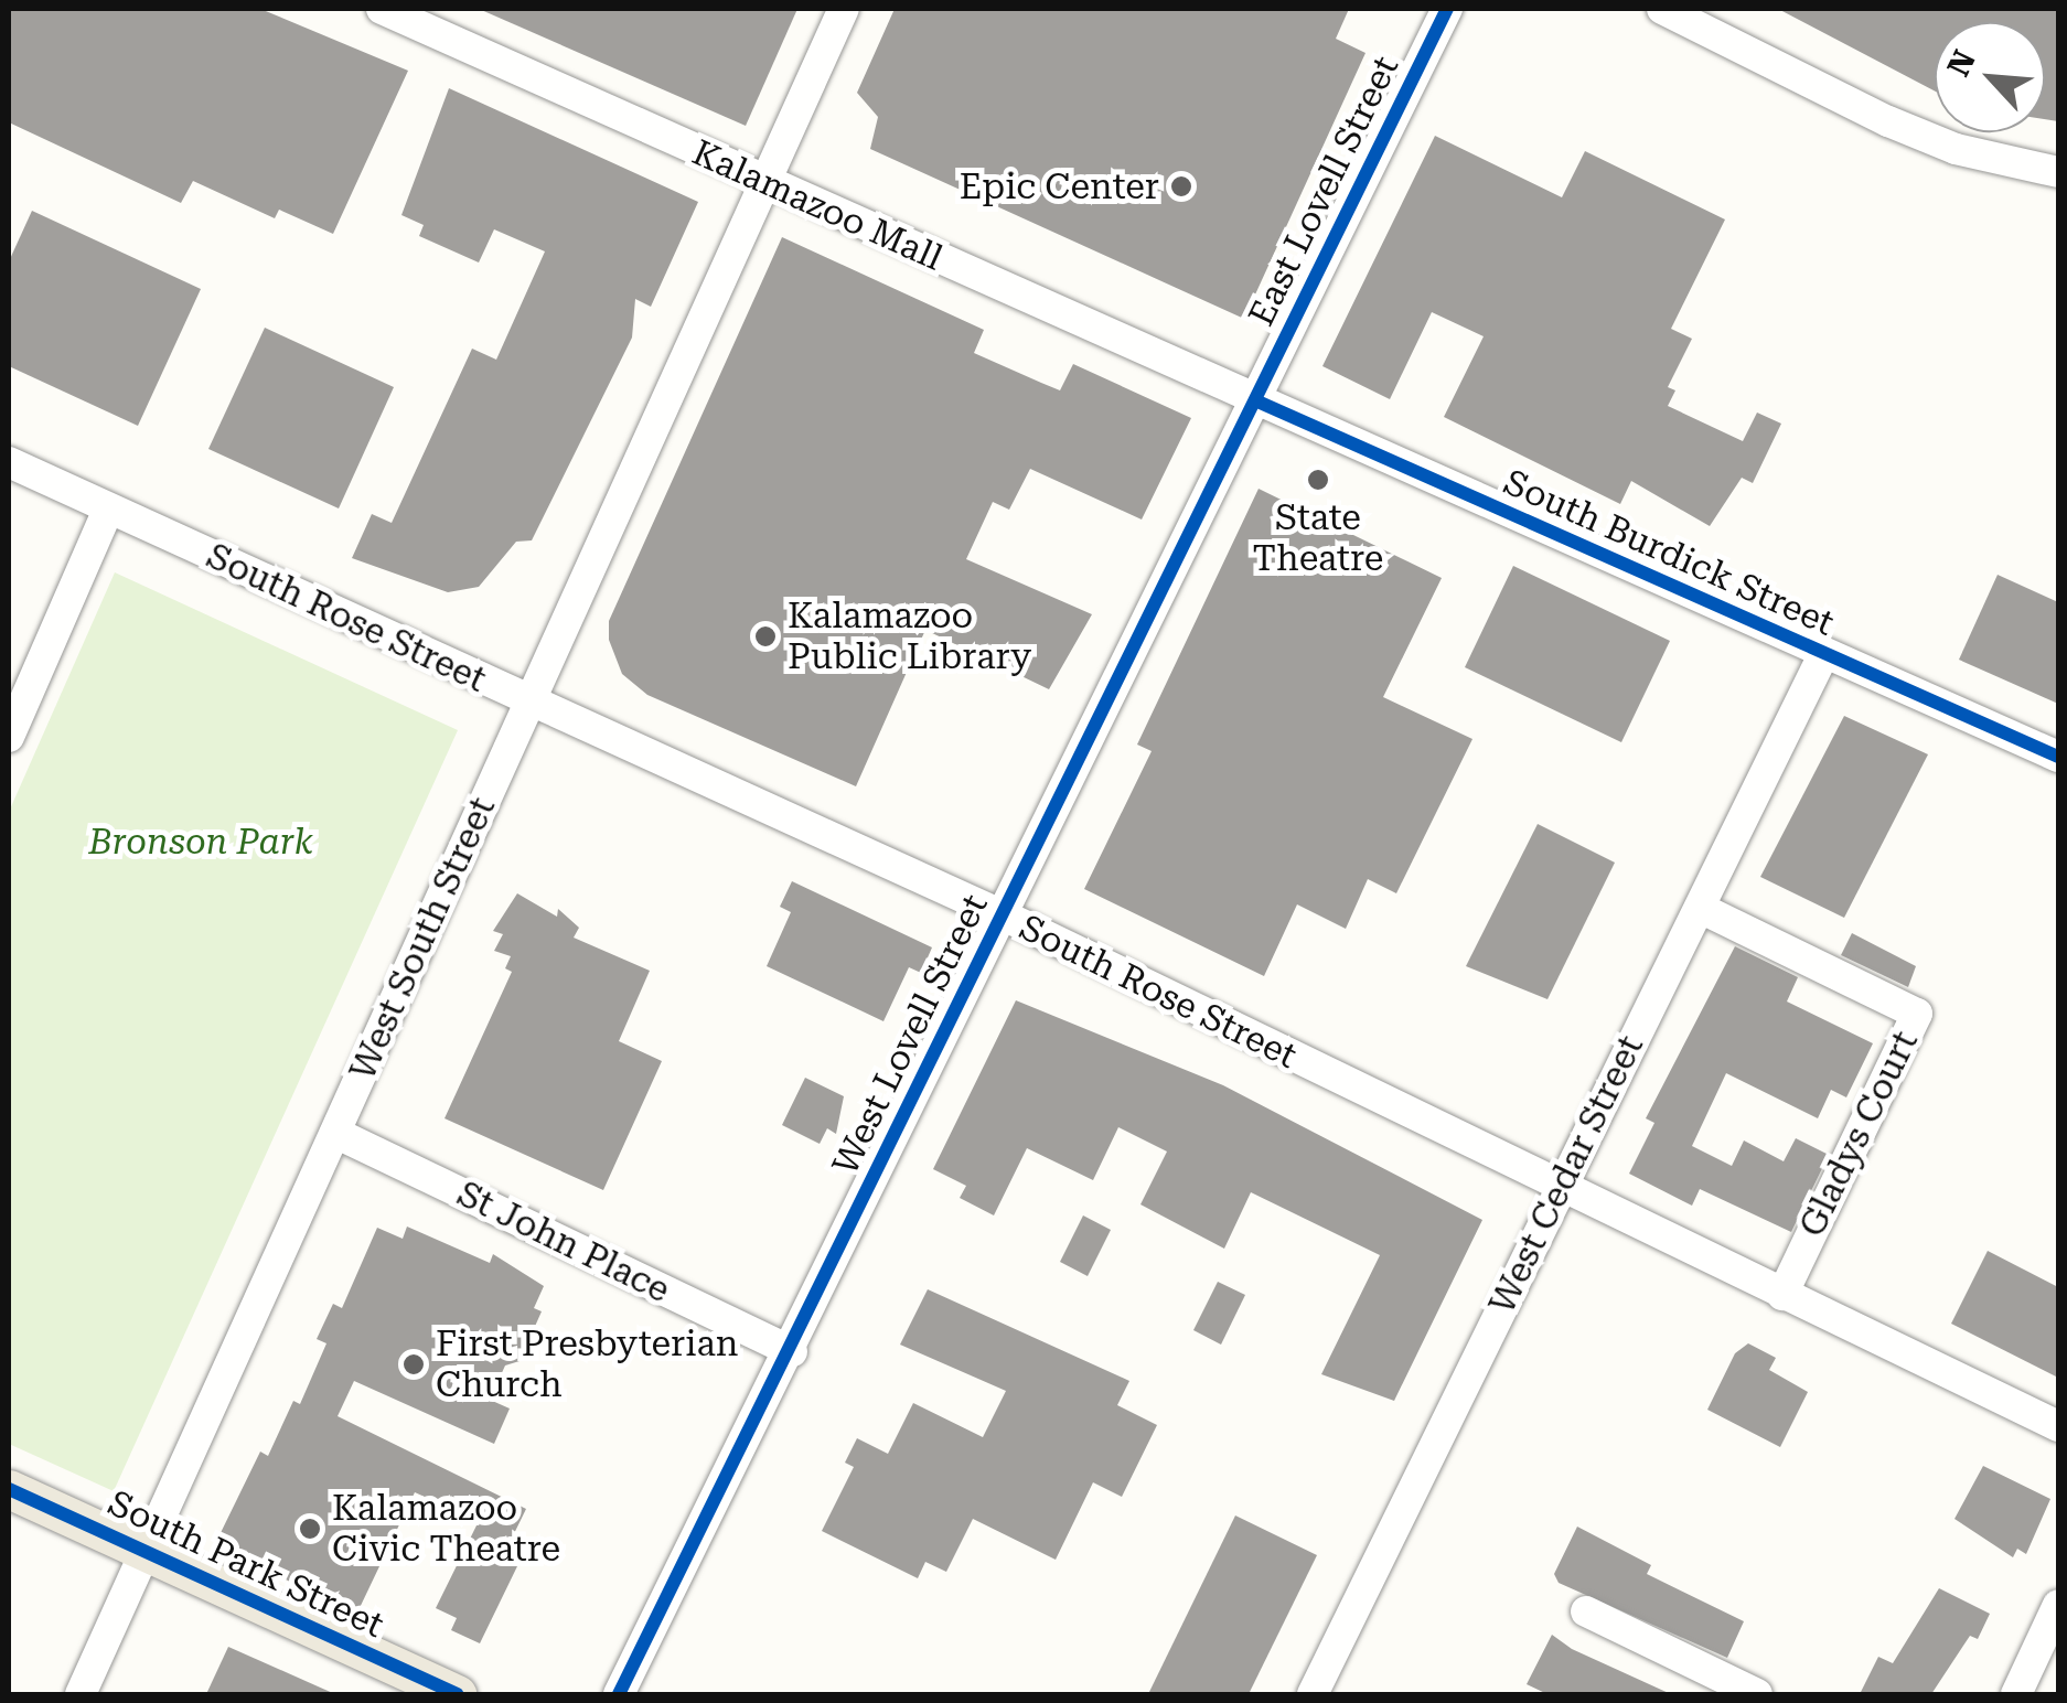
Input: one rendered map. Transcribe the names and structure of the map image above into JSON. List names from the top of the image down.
{
  "streets": {
    "main road": ["South Park Street"],
    "street": [
      "East Lovell Street",
      "Kalamazoo Mall",
      "South Burdick Street",
      "South Rose Street",
      "West South Street",
      "West Lovell Street",
      "Gladys Court",
      "West Cedar Street",
      "St John Place"
    ]
  },
  "crossings": [
    ["East Lovell Street", "Kalamazoo Mall"],
    ["East Lovell Street", "South Burdick Street"],
    ["East Lovell Street", "West Lovell Street"],
    ["Kalamazoo Mall", "South Burdick Street"],
    ["Kalamazoo Mall", "West South Street"],
    ["Kalamazoo Mall", "West Lovell Street"],
    ["South Burdick Street", "West Lovell Street"],
    ["South Burdick Street", "West Cedar Street"],
    ["South Rose Street", "West South Street"],
    ["South Rose Street", "West Lovell Street"],
    ["South Rose Street", "Gladys Court"],
    ["South Rose Street", "West Cedar Street"],
    ["West South Street", "St John Place"],
    ["West South Street", "South Park Street"],
    ["West Lovell Street", "St John Place"],
    ["Gladys Court", "West Cedar Street"]
  ],
  "parks": ["Bronson Park"],
  "places": [
    "Epic Center",
    "State Theatre",
    "Kalamazoo Public Library",
    "First Presbyterian Church",
    "Kalamazoo Civic Theatre"
  ],
  "north": "top left"
}
